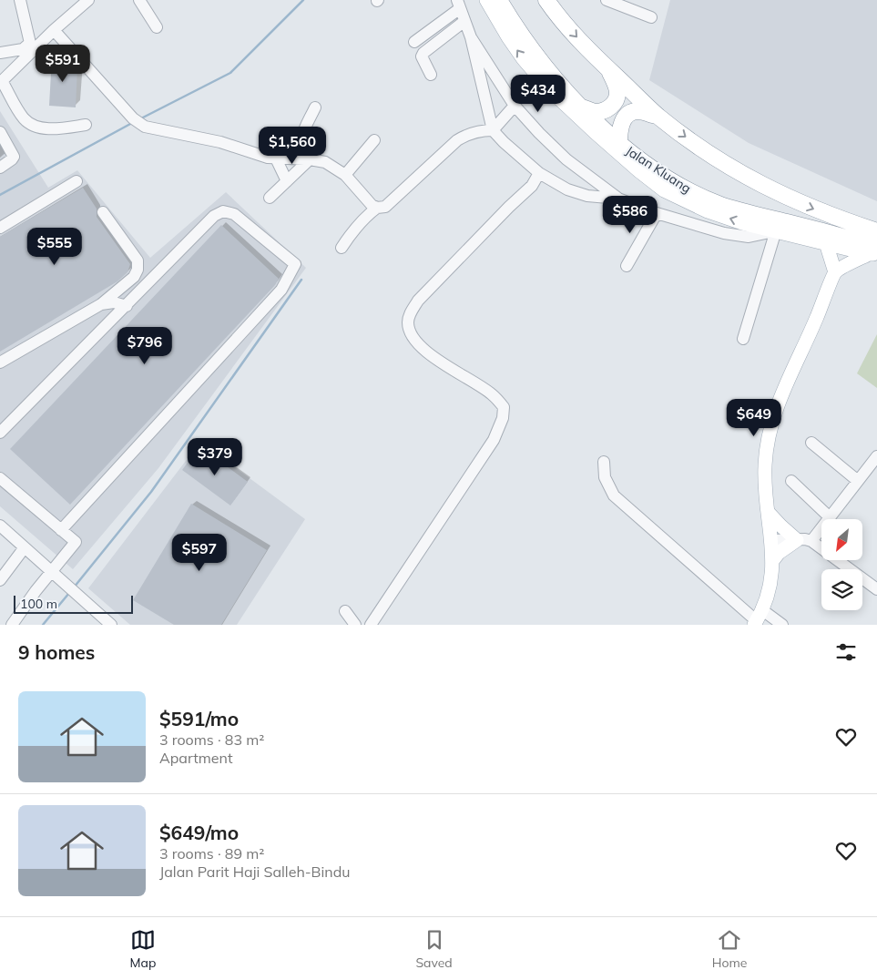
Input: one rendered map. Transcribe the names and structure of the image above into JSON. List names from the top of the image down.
{
  "streets": {
    "highway": ["Jalan Kluang"]
  },
  "scale_bar": "100 m",
  "north": "bottom left",
  "page": {
    "price": [
      "$591",
      "$434",
      "$1,560",
      "$586",
      "$555",
      "$796",
      "$649",
      "$379",
      "$597"
    ],
    "scale": "100 m",
    "heading": "9 homes",
    "list": [
      {
        "name": "$591/mo",
        "note": "3 rooms · 83 m² · Apartment"
      },
      {
        "name": "$649/mo",
        "note": "3 rooms · 89 m² · Jalan Parit Haji Salleh-Bindu"
      }
    ],
    "tabs": ["Map", "Saved", "Home"]
  }
}
